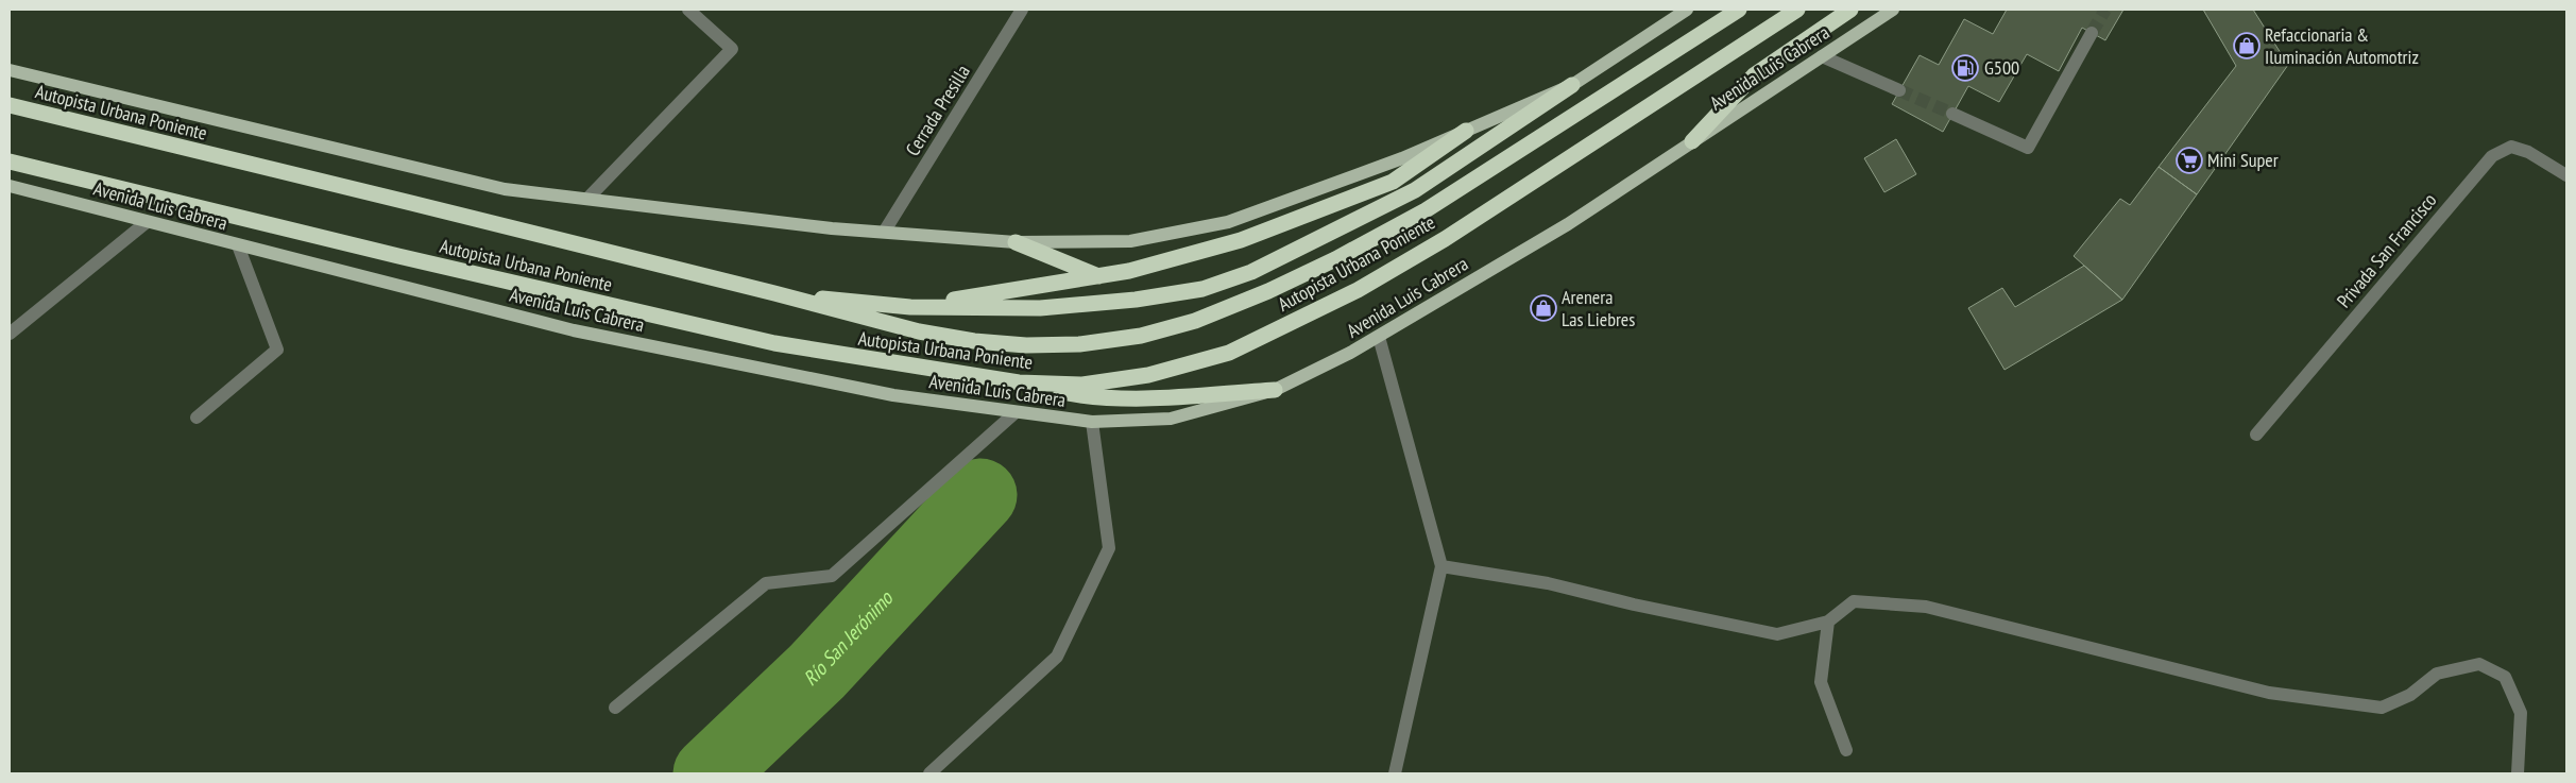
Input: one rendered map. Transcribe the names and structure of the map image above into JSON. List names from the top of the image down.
{
  "streets": {
    "highway": ["Autopista Urbana Poniente"],
    "main road": ["Avenida Luis Cabrera"],
    "street": ["Cerrada Presilla", "Privada San Francisco"]
  },
  "water": ["Río San Jerónimo"],
  "places": {
    "shop": ["Refaccionaria & Iluminación Automotriz", "Arenera Las Liebres"],
    "fuel station": ["G500"],
    "supermarket": ["Mini Super"]
  }
}
